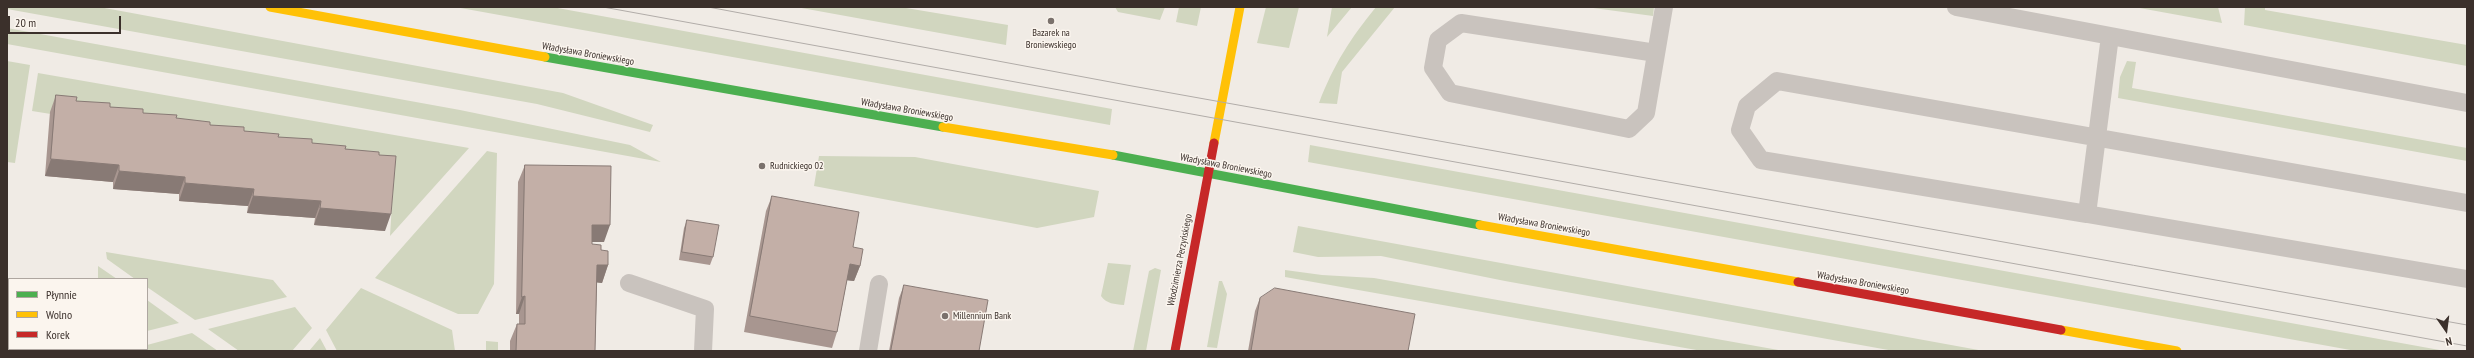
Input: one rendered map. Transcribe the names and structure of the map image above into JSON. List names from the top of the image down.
{
  "streets": {
    "main road": ["Władysława Broniewskiego", "Włodzimierza Perzyńskiego"]
  },
  "crossings": [
    ["Władysława Broniewskiego", "Włodzimierza Perzyńskiego"]
  ],
  "places": ["Bazarek na Broniewskiego", "Rudnickiego 02", "Millennium Bank"],
  "legend": ["Płynnie", "Wolno", "Korek"],
  "scale_bar": "20 m",
  "north": "bottom"
}
